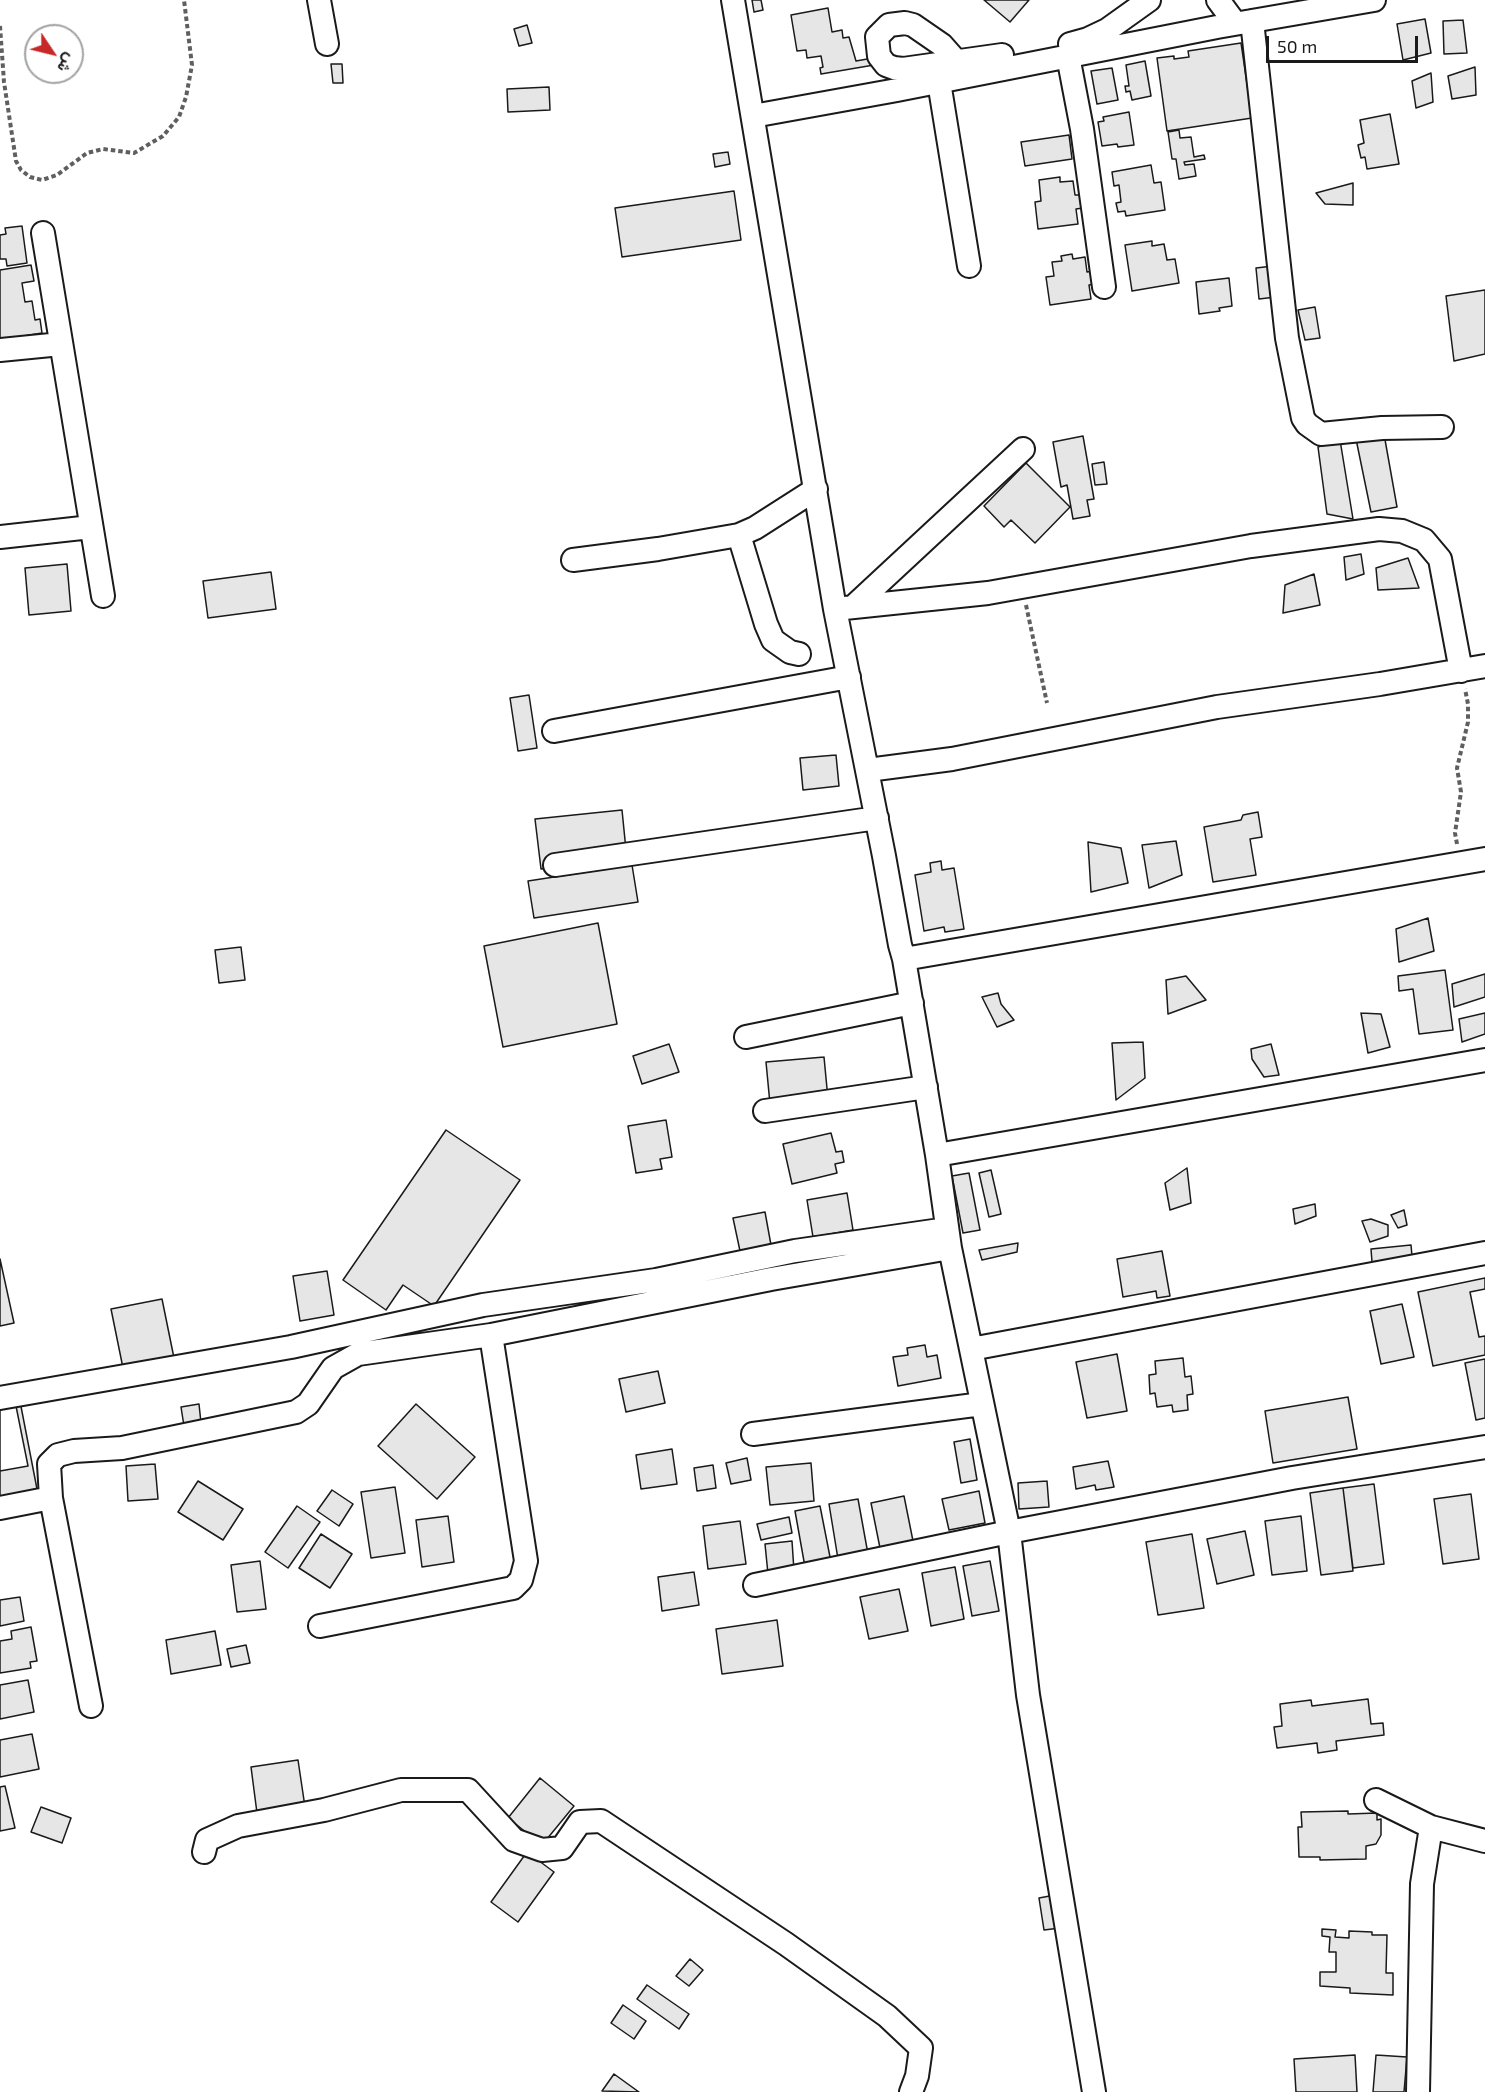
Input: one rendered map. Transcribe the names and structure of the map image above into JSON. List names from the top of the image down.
{
  "scale_bar": "50 m",
  "north": "bottom right"
}
